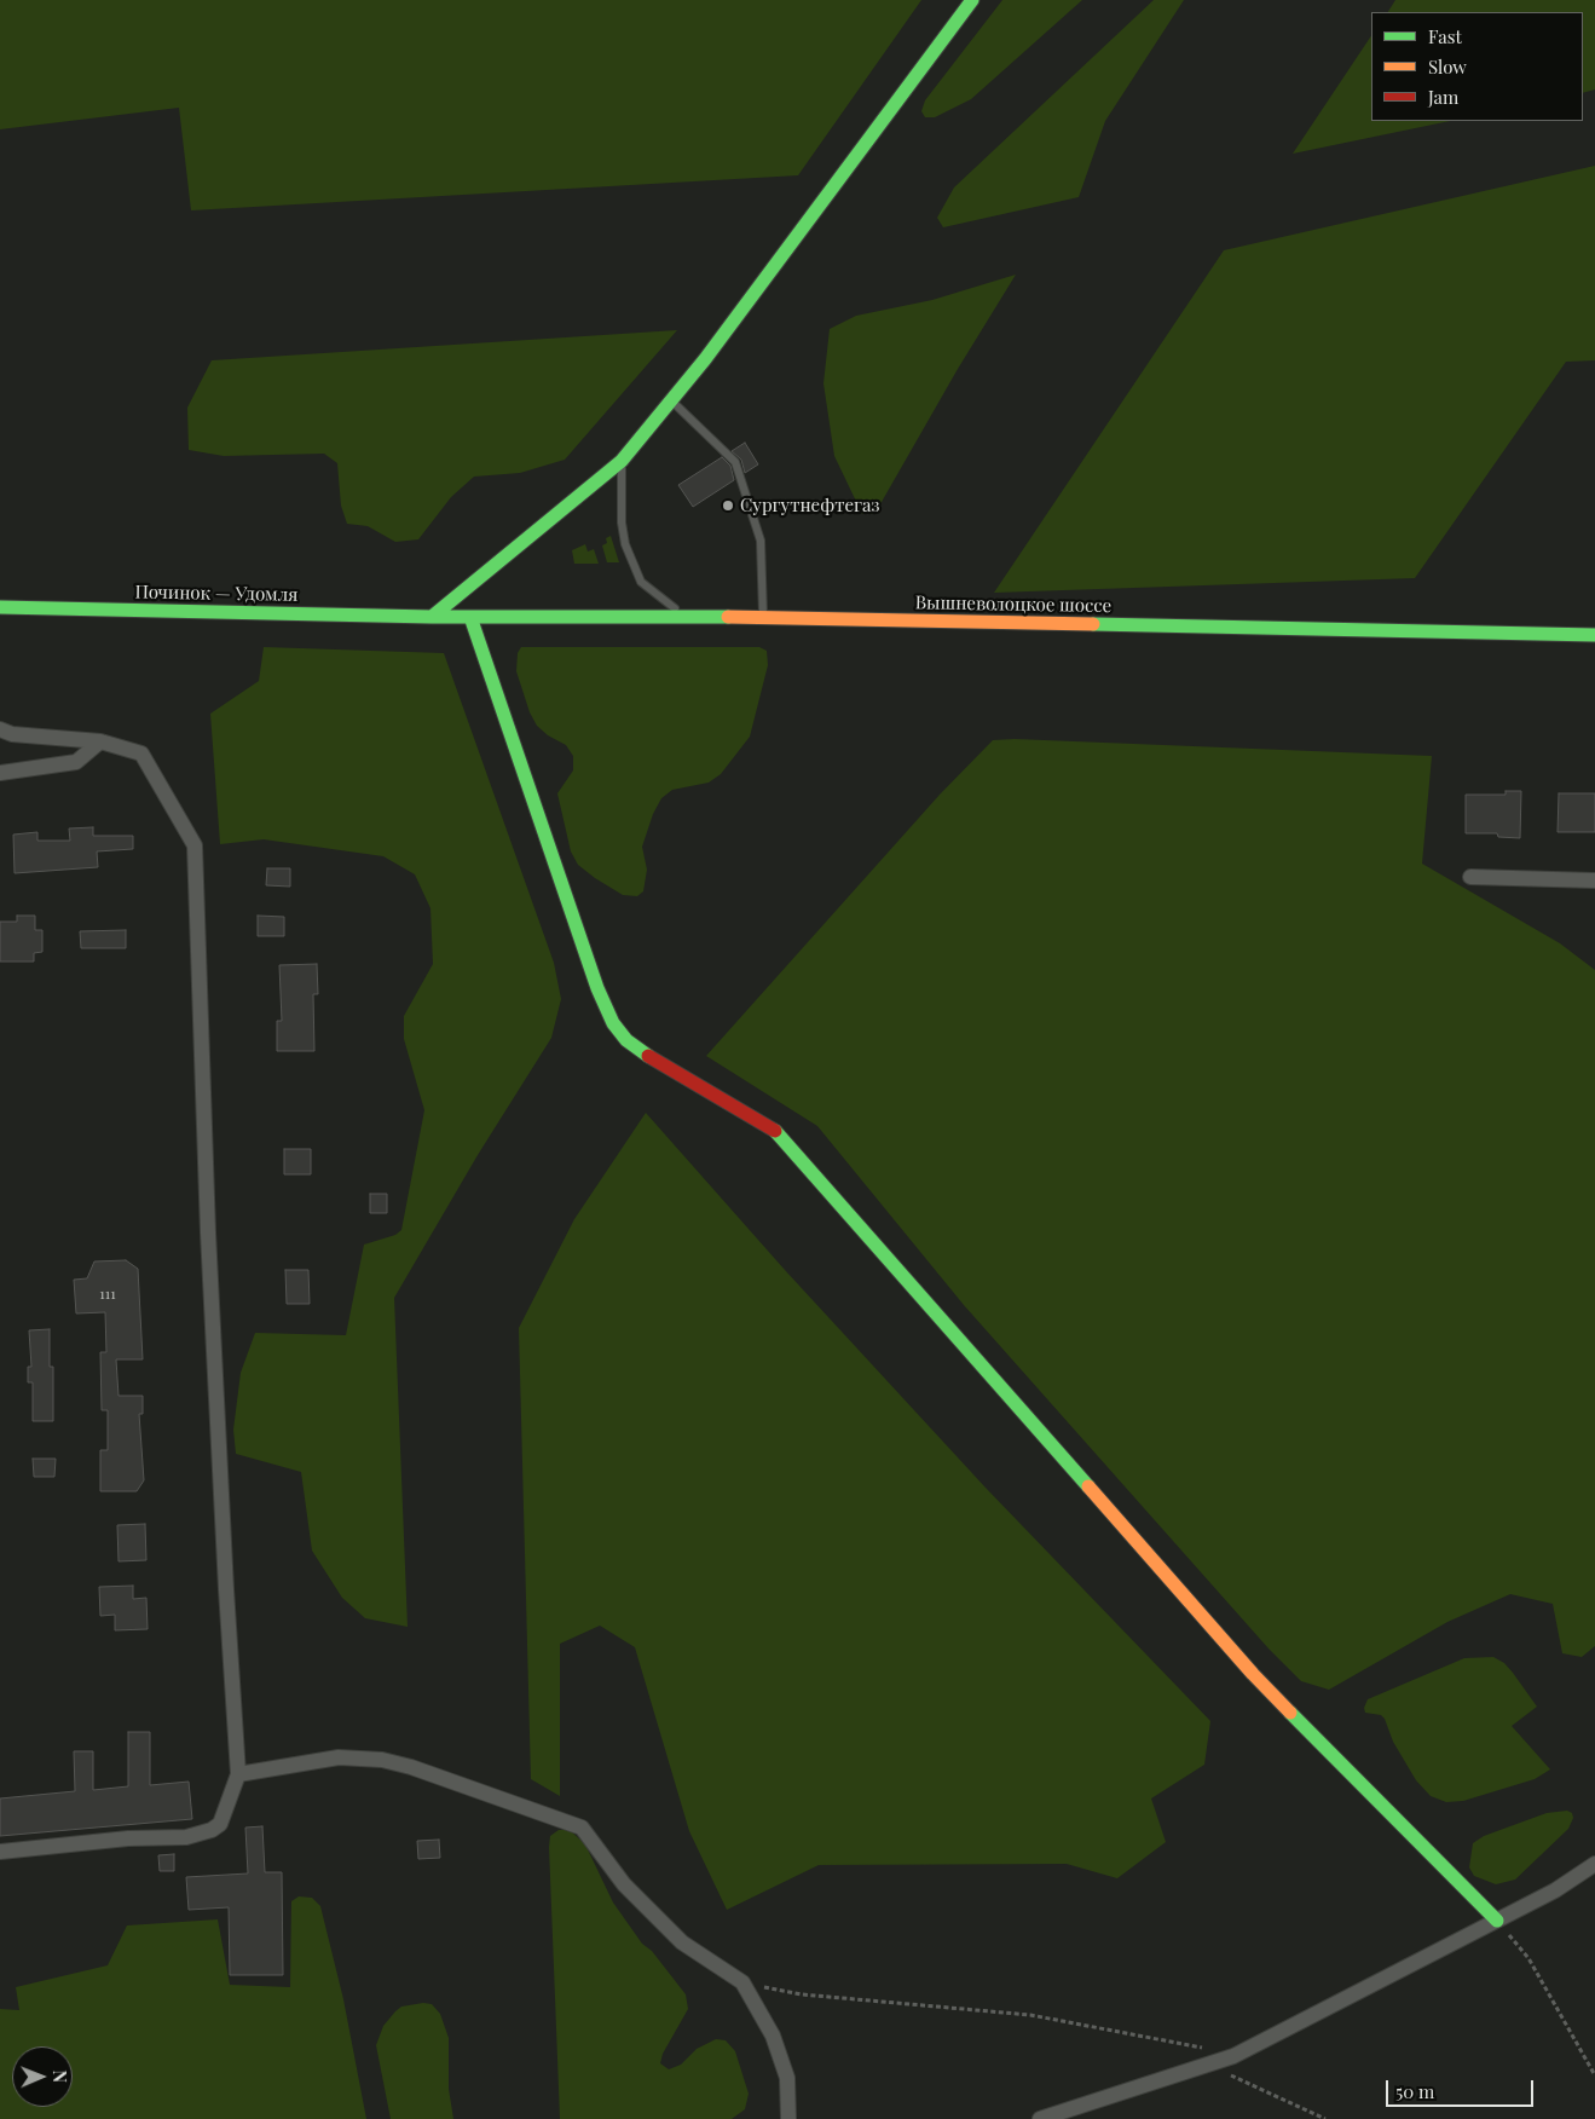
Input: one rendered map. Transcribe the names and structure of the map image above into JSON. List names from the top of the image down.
{
  "streets": {
    "main road": ["Починок — Удомля", "Вышневолоцкое шоссе"]
  },
  "crossings": [
    ["Починок — Удомля", "Вышневолоцкое шоссе"]
  ],
  "places": ["Сургутнефтегаз"],
  "house_numbers": ["111"],
  "legend": ["Fast", "Slow", "Jam"],
  "scale_bar": "50 m",
  "north": "right"
}
